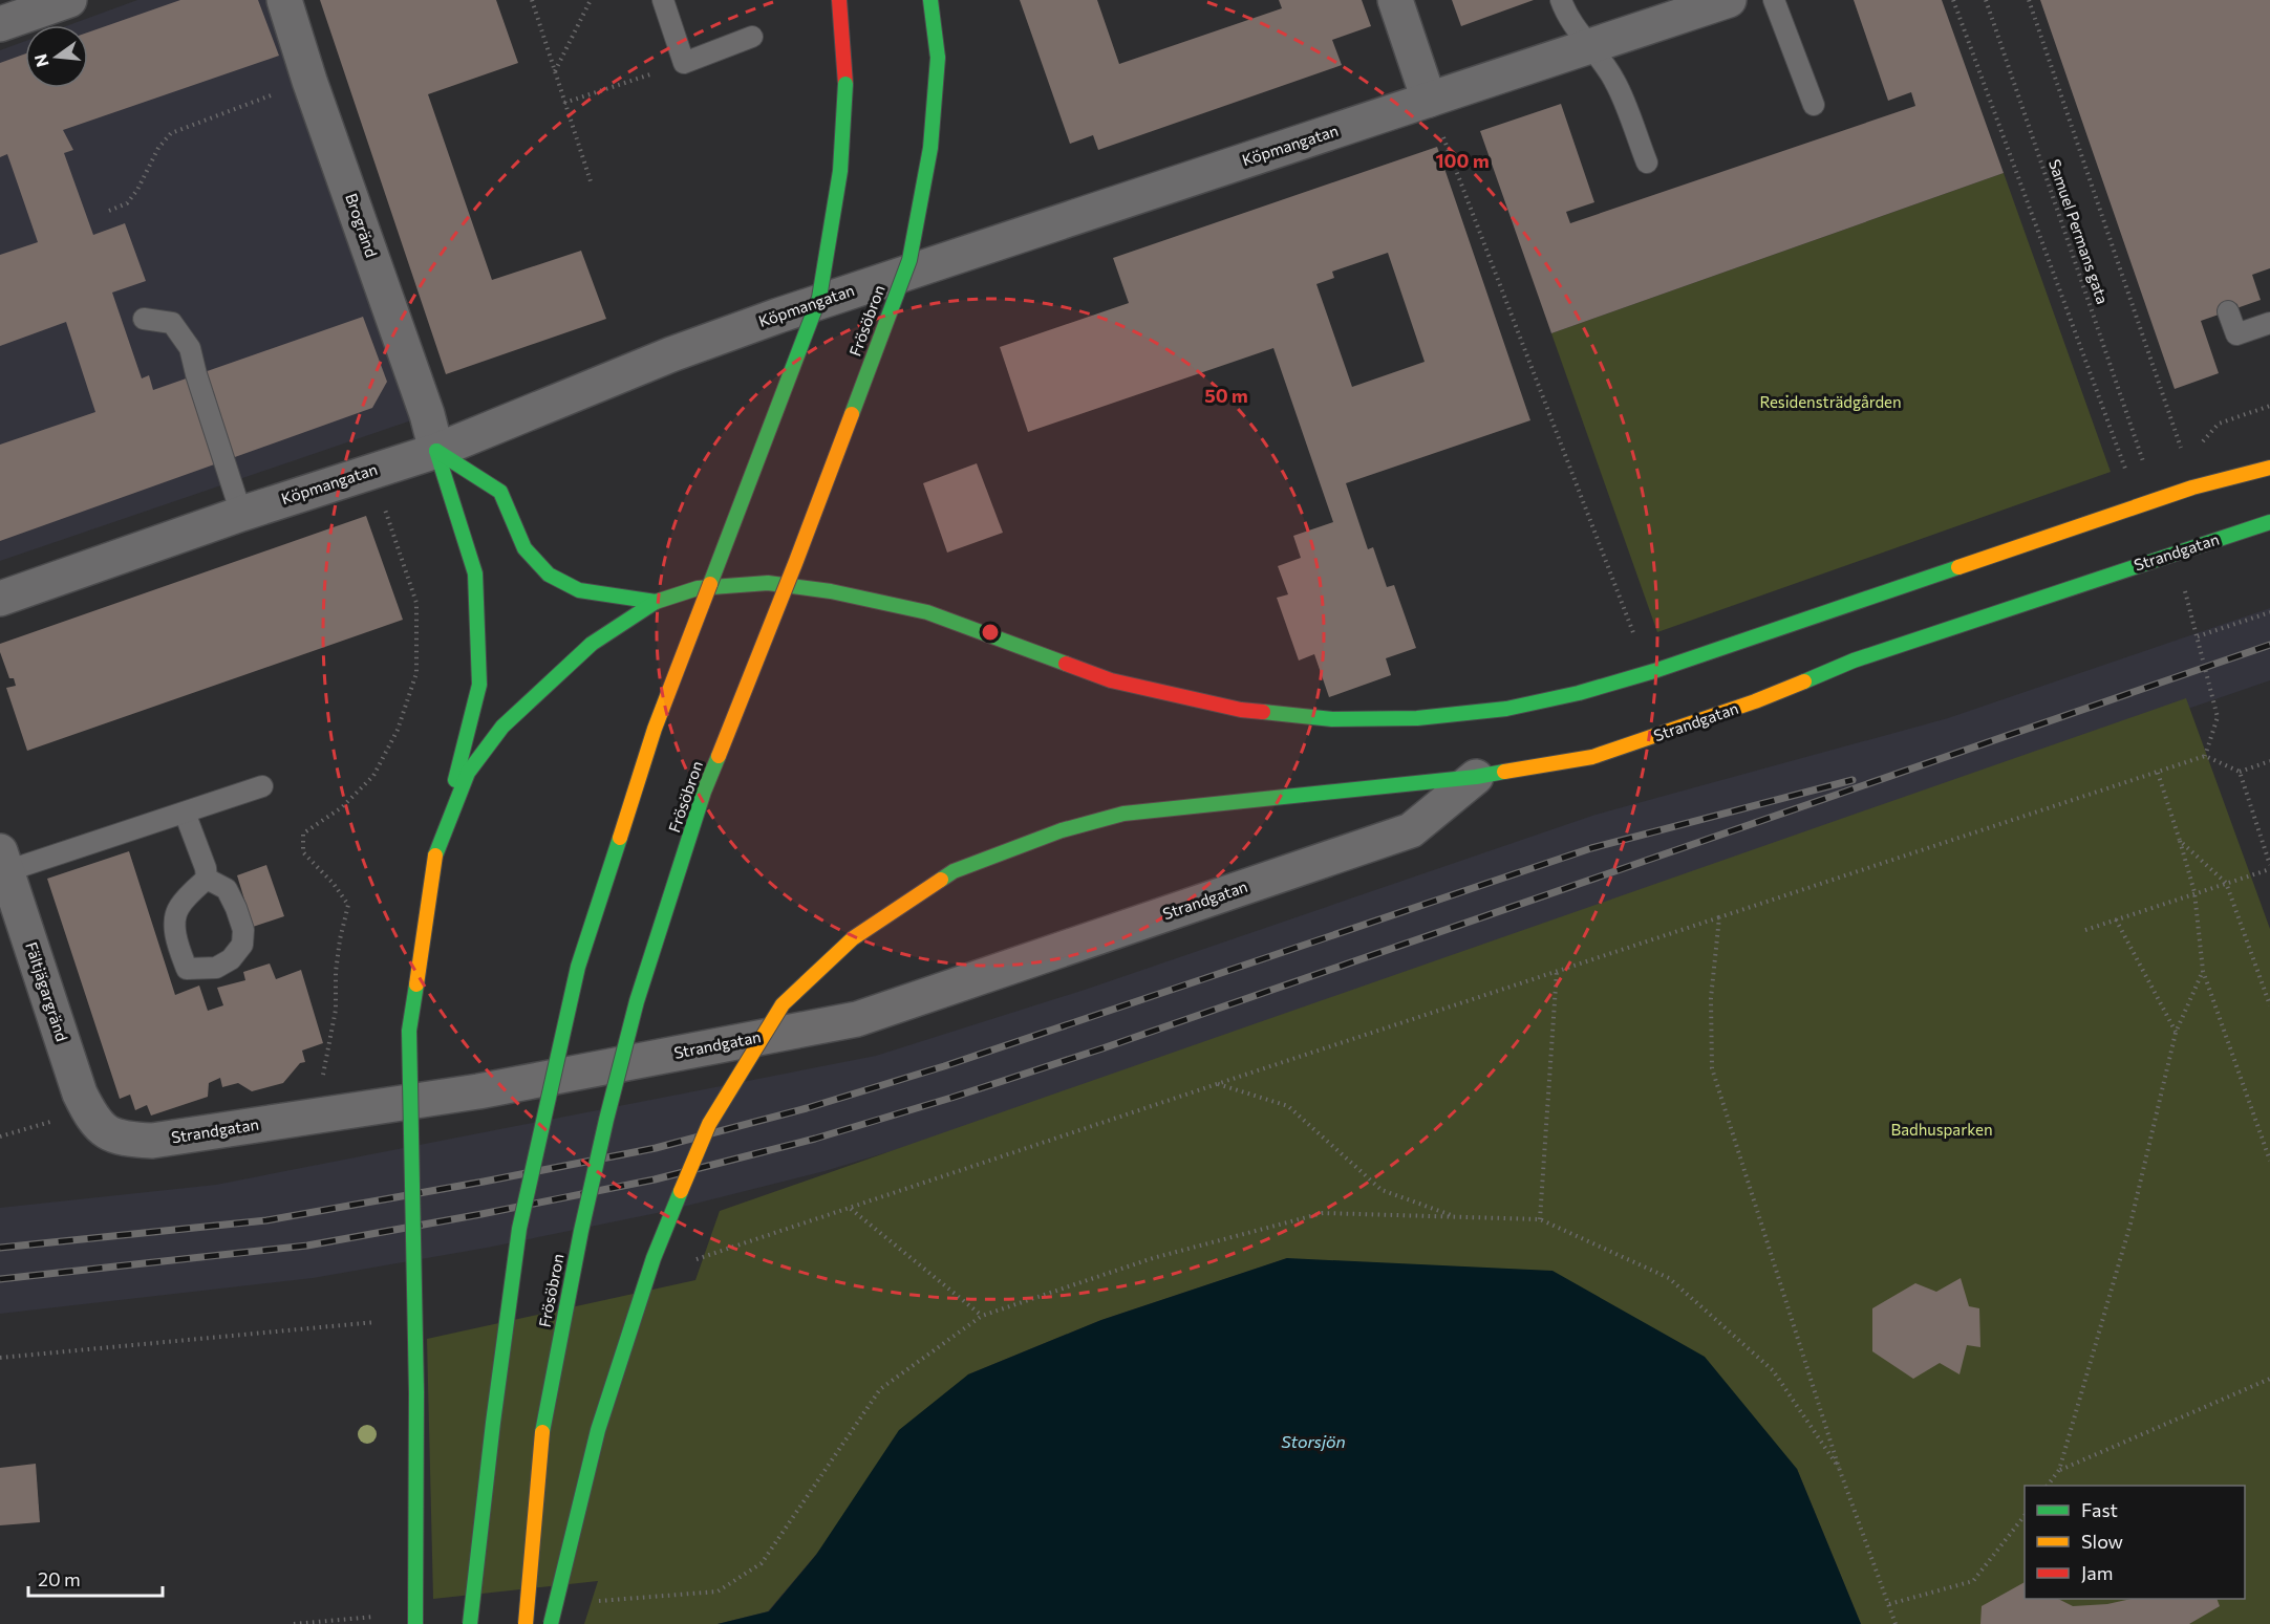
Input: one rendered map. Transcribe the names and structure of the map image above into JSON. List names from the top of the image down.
{
  "streets": {
    "main road": ["Frösöbron", "Strandgatan"],
    "street": ["Köpmangatan", "Brogränd", "Fältjägargränd"],
    "path": ["Samuel Permans gata"]
  },
  "crossings": [
    ["Köpmangatan", "Brogränd"],
    ["Strandgatan", "Fältjägargränd"]
  ],
  "water": ["Storsjön"],
  "parks": ["Residensträdgården", "Badhusparken"],
  "legend": ["Fast", "Slow", "Jam"],
  "scale_bar": "20 m",
  "north": "left",
  "rings": ["100 m", "50 m"]
}
